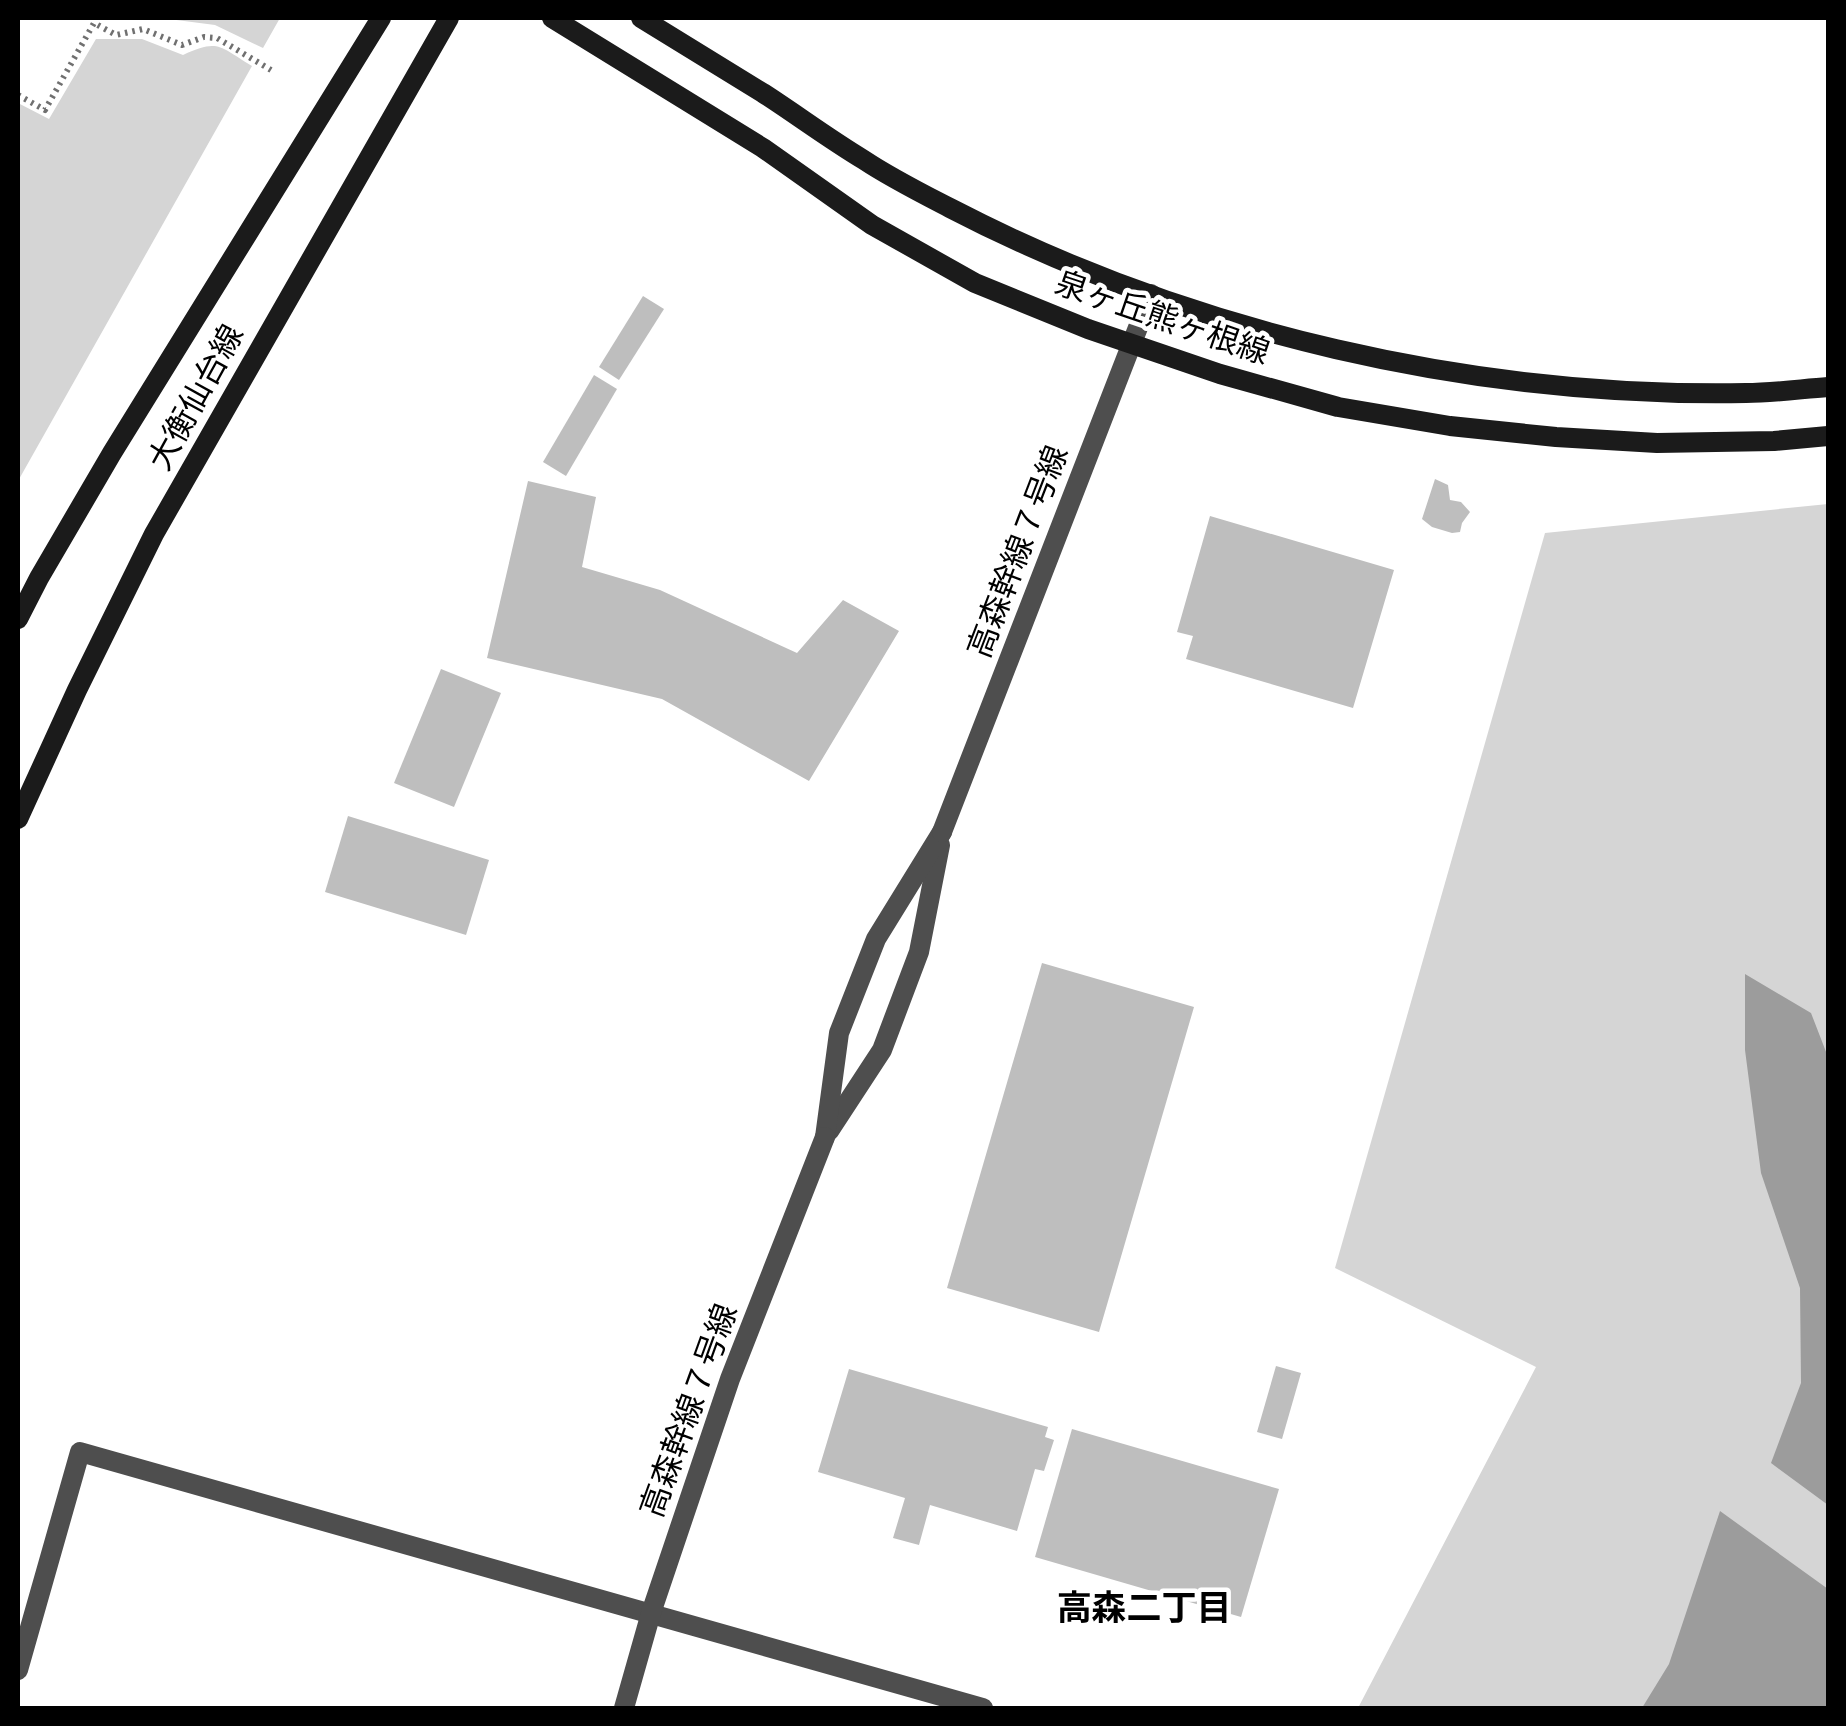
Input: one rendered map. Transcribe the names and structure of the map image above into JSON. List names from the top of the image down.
{
  "streets": {
    "main road": ["泉ヶ丘熊ヶ根線", "大衡仙台線"],
    "street": ["高森幹線７号線"]
  },
  "crossings": [
    ["泉ヶ丘熊ヶ根線", "高森幹線７号線"]
  ],
  "districts": ["高森二丁目"]
}
